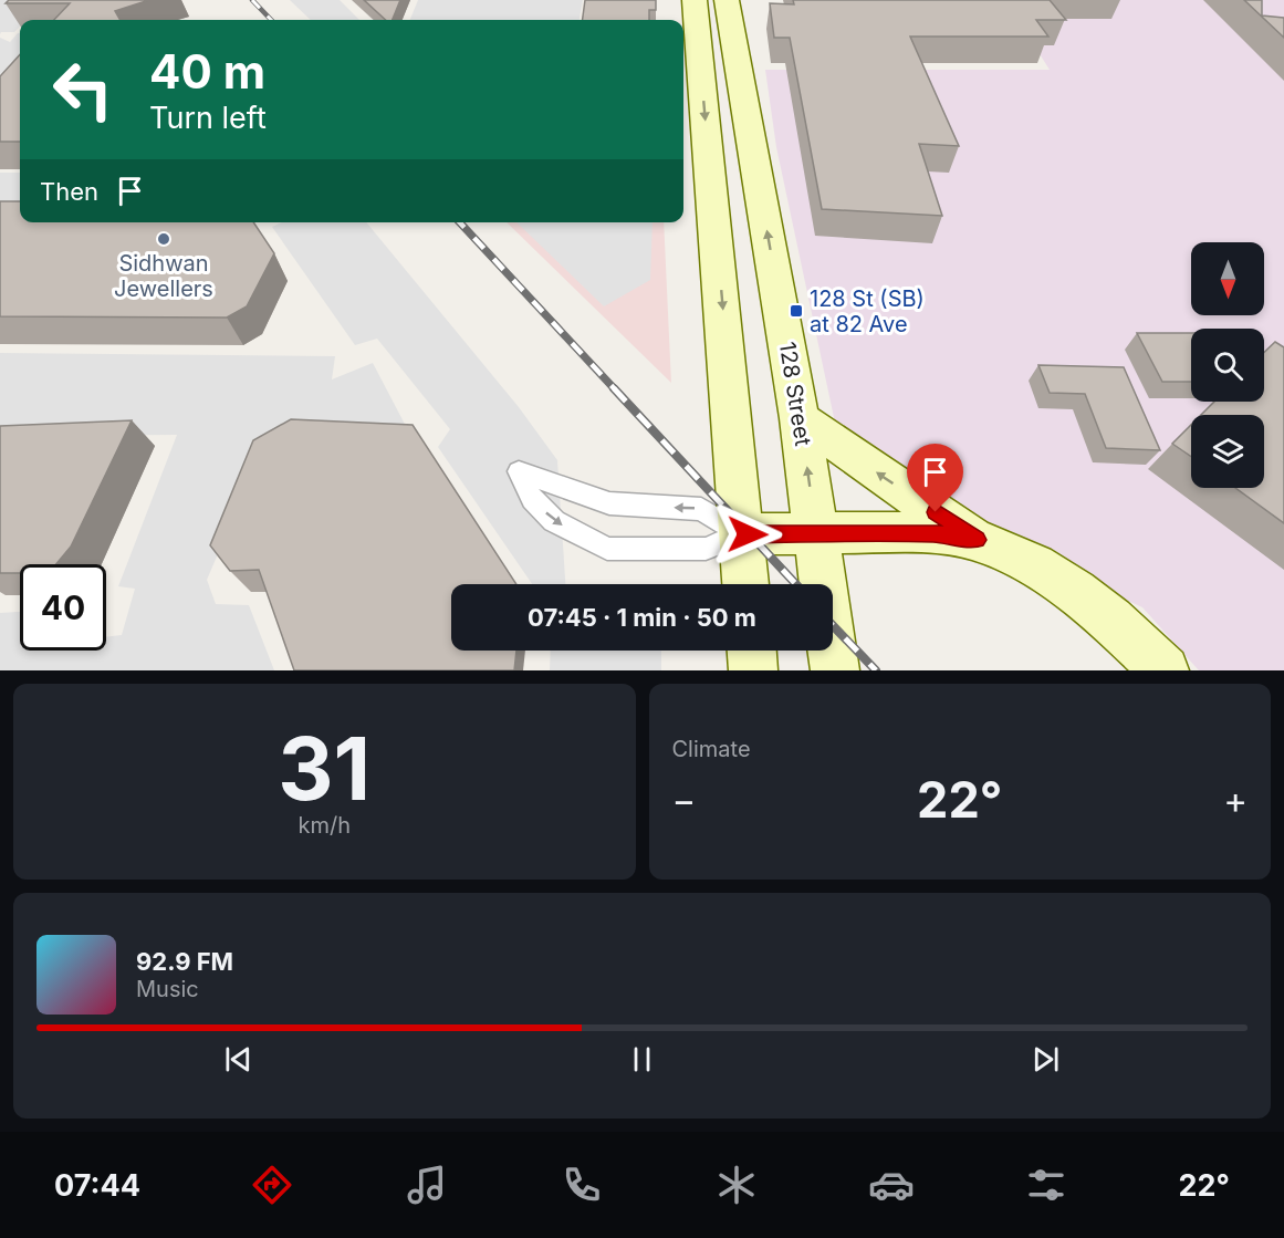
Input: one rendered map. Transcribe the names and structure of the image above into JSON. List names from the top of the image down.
{
  "streets": {
    "main road": ["128 Street"]
  },
  "places": {
    "other": ["Sidhwan Jewellers"],
    "transit": ["128 St (SB) at 82 Ave"]
  },
  "north": "bottom",
  "page": {
    "turn": ["40 m", "Turn left"],
    "then": "Then",
    "limit": "40",
    "trip": "07:45 · 1 min · 50 m",
    "tile": [
      ["31", "km/h"],
      "Climate"
    ],
    "heat": ["−", "22°", "+"],
    "song": ["92.9 FM", "Music"],
    "tabs": ["07:44", "22°"]
  }
}
